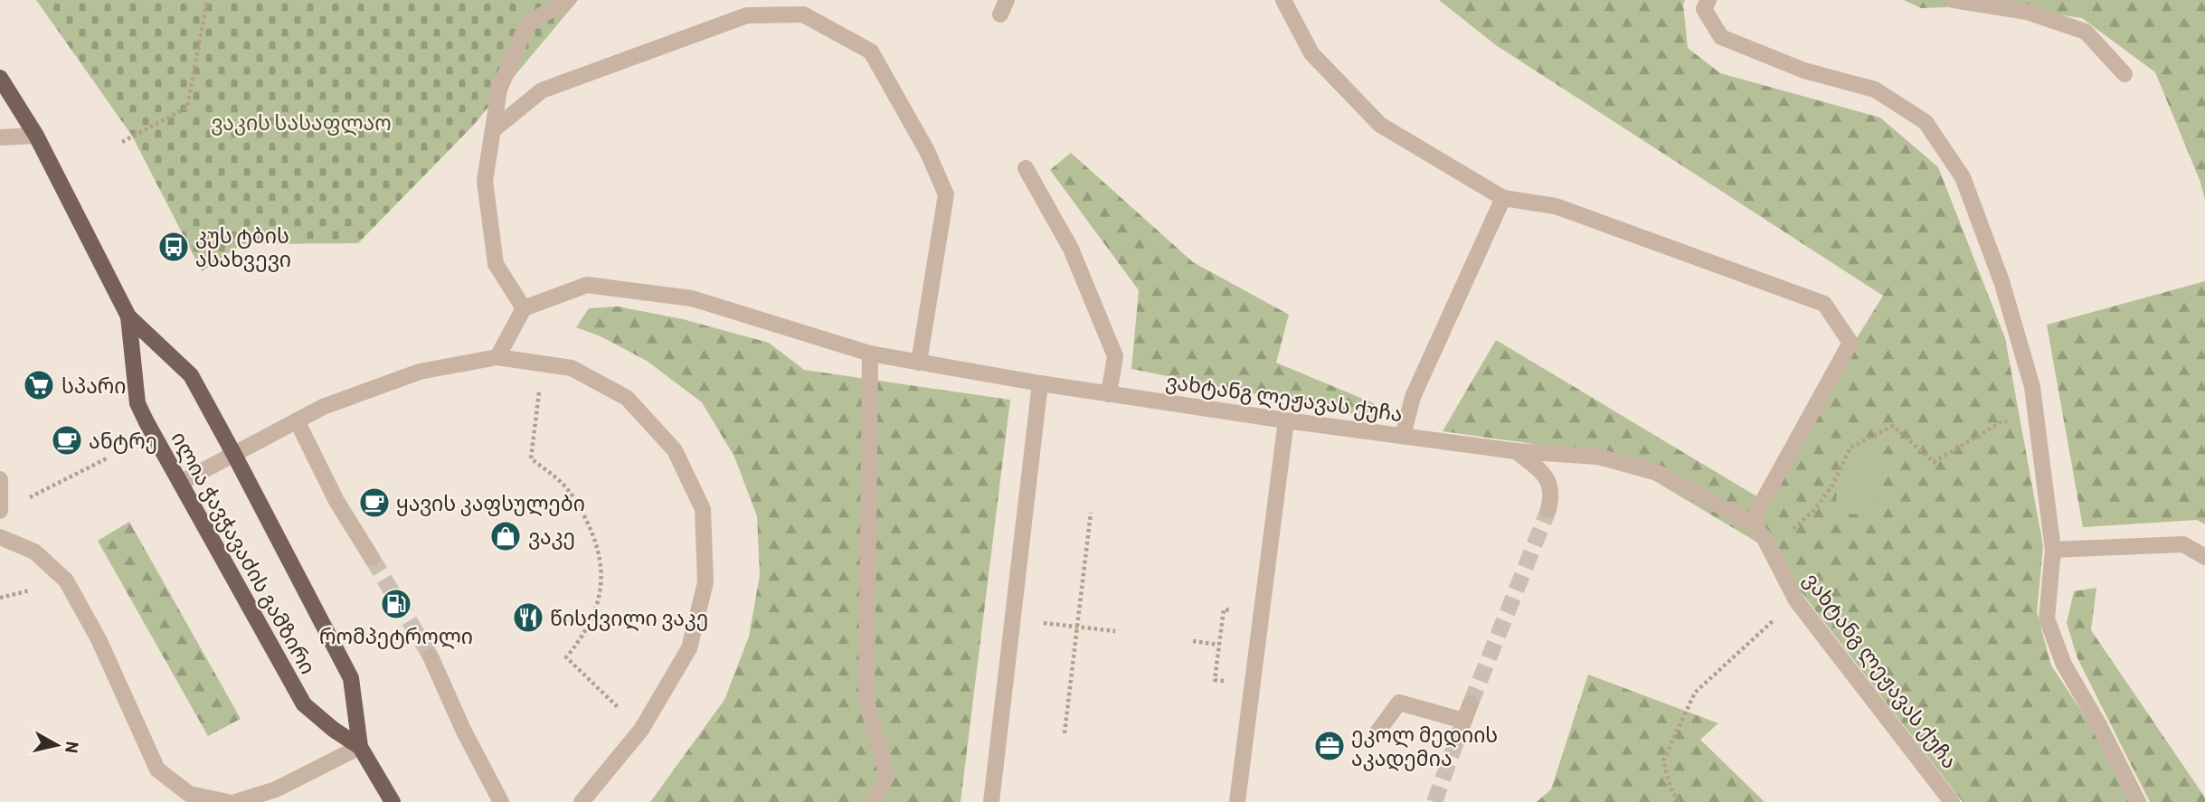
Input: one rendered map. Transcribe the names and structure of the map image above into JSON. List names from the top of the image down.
{
  "streets": {
    "main road": ["ილია ჭავჭავაძის გამზირი"],
    "street": ["ვახტანგ ლეჟავას ქუჩა"]
  },
  "parks": ["ვაკის სასაფლაო"],
  "places": {
    "bus stop": ["კუს ტბის ასახვევი"],
    "supermarket": ["სპარი"],
    "cafe": ["ანტრე", "ყავის კაფსულები"],
    "shop": ["ვაკე"],
    "fuel station": ["რომპეტროლი"],
    "restaurant": ["წისქვილი ვაკე"],
    "office": ["ეკოლ მედიის აკადემია"]
  },
  "north": "right"
}
